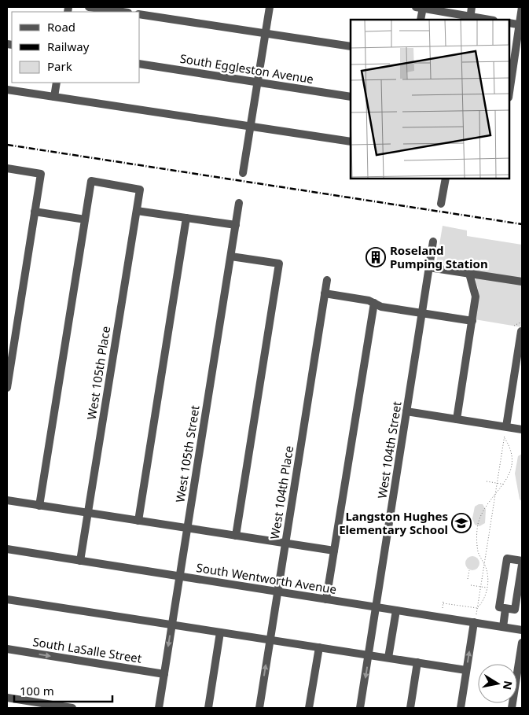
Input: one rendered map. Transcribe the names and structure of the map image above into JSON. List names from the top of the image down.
{
  "streets": {
    "street": [
      "South Eggleston Avenue",
      "West 105th Place",
      "West 104th Street",
      "West 105th Street",
      "West 104th Place",
      "South Wentworth Avenue",
      "South LaSalle Street"
    ]
  },
  "crossings": [
    ["West 105th Place", "South Wentworth Avenue"],
    ["West 104th Street", "South Wentworth Avenue"],
    ["West 105th Street", "South Wentworth Avenue"],
    ["West 105th Street", "South LaSalle Street"],
    ["West 104th Place", "South Wentworth Avenue"]
  ],
  "places": {
    "building": ["Roseland Pumping Station"],
    "school or university": ["Langston Hughes Elementary School"]
  },
  "legend": ["Road", "Railway", "Park"],
  "scale_bar": "100 m",
  "north": "right"
}
